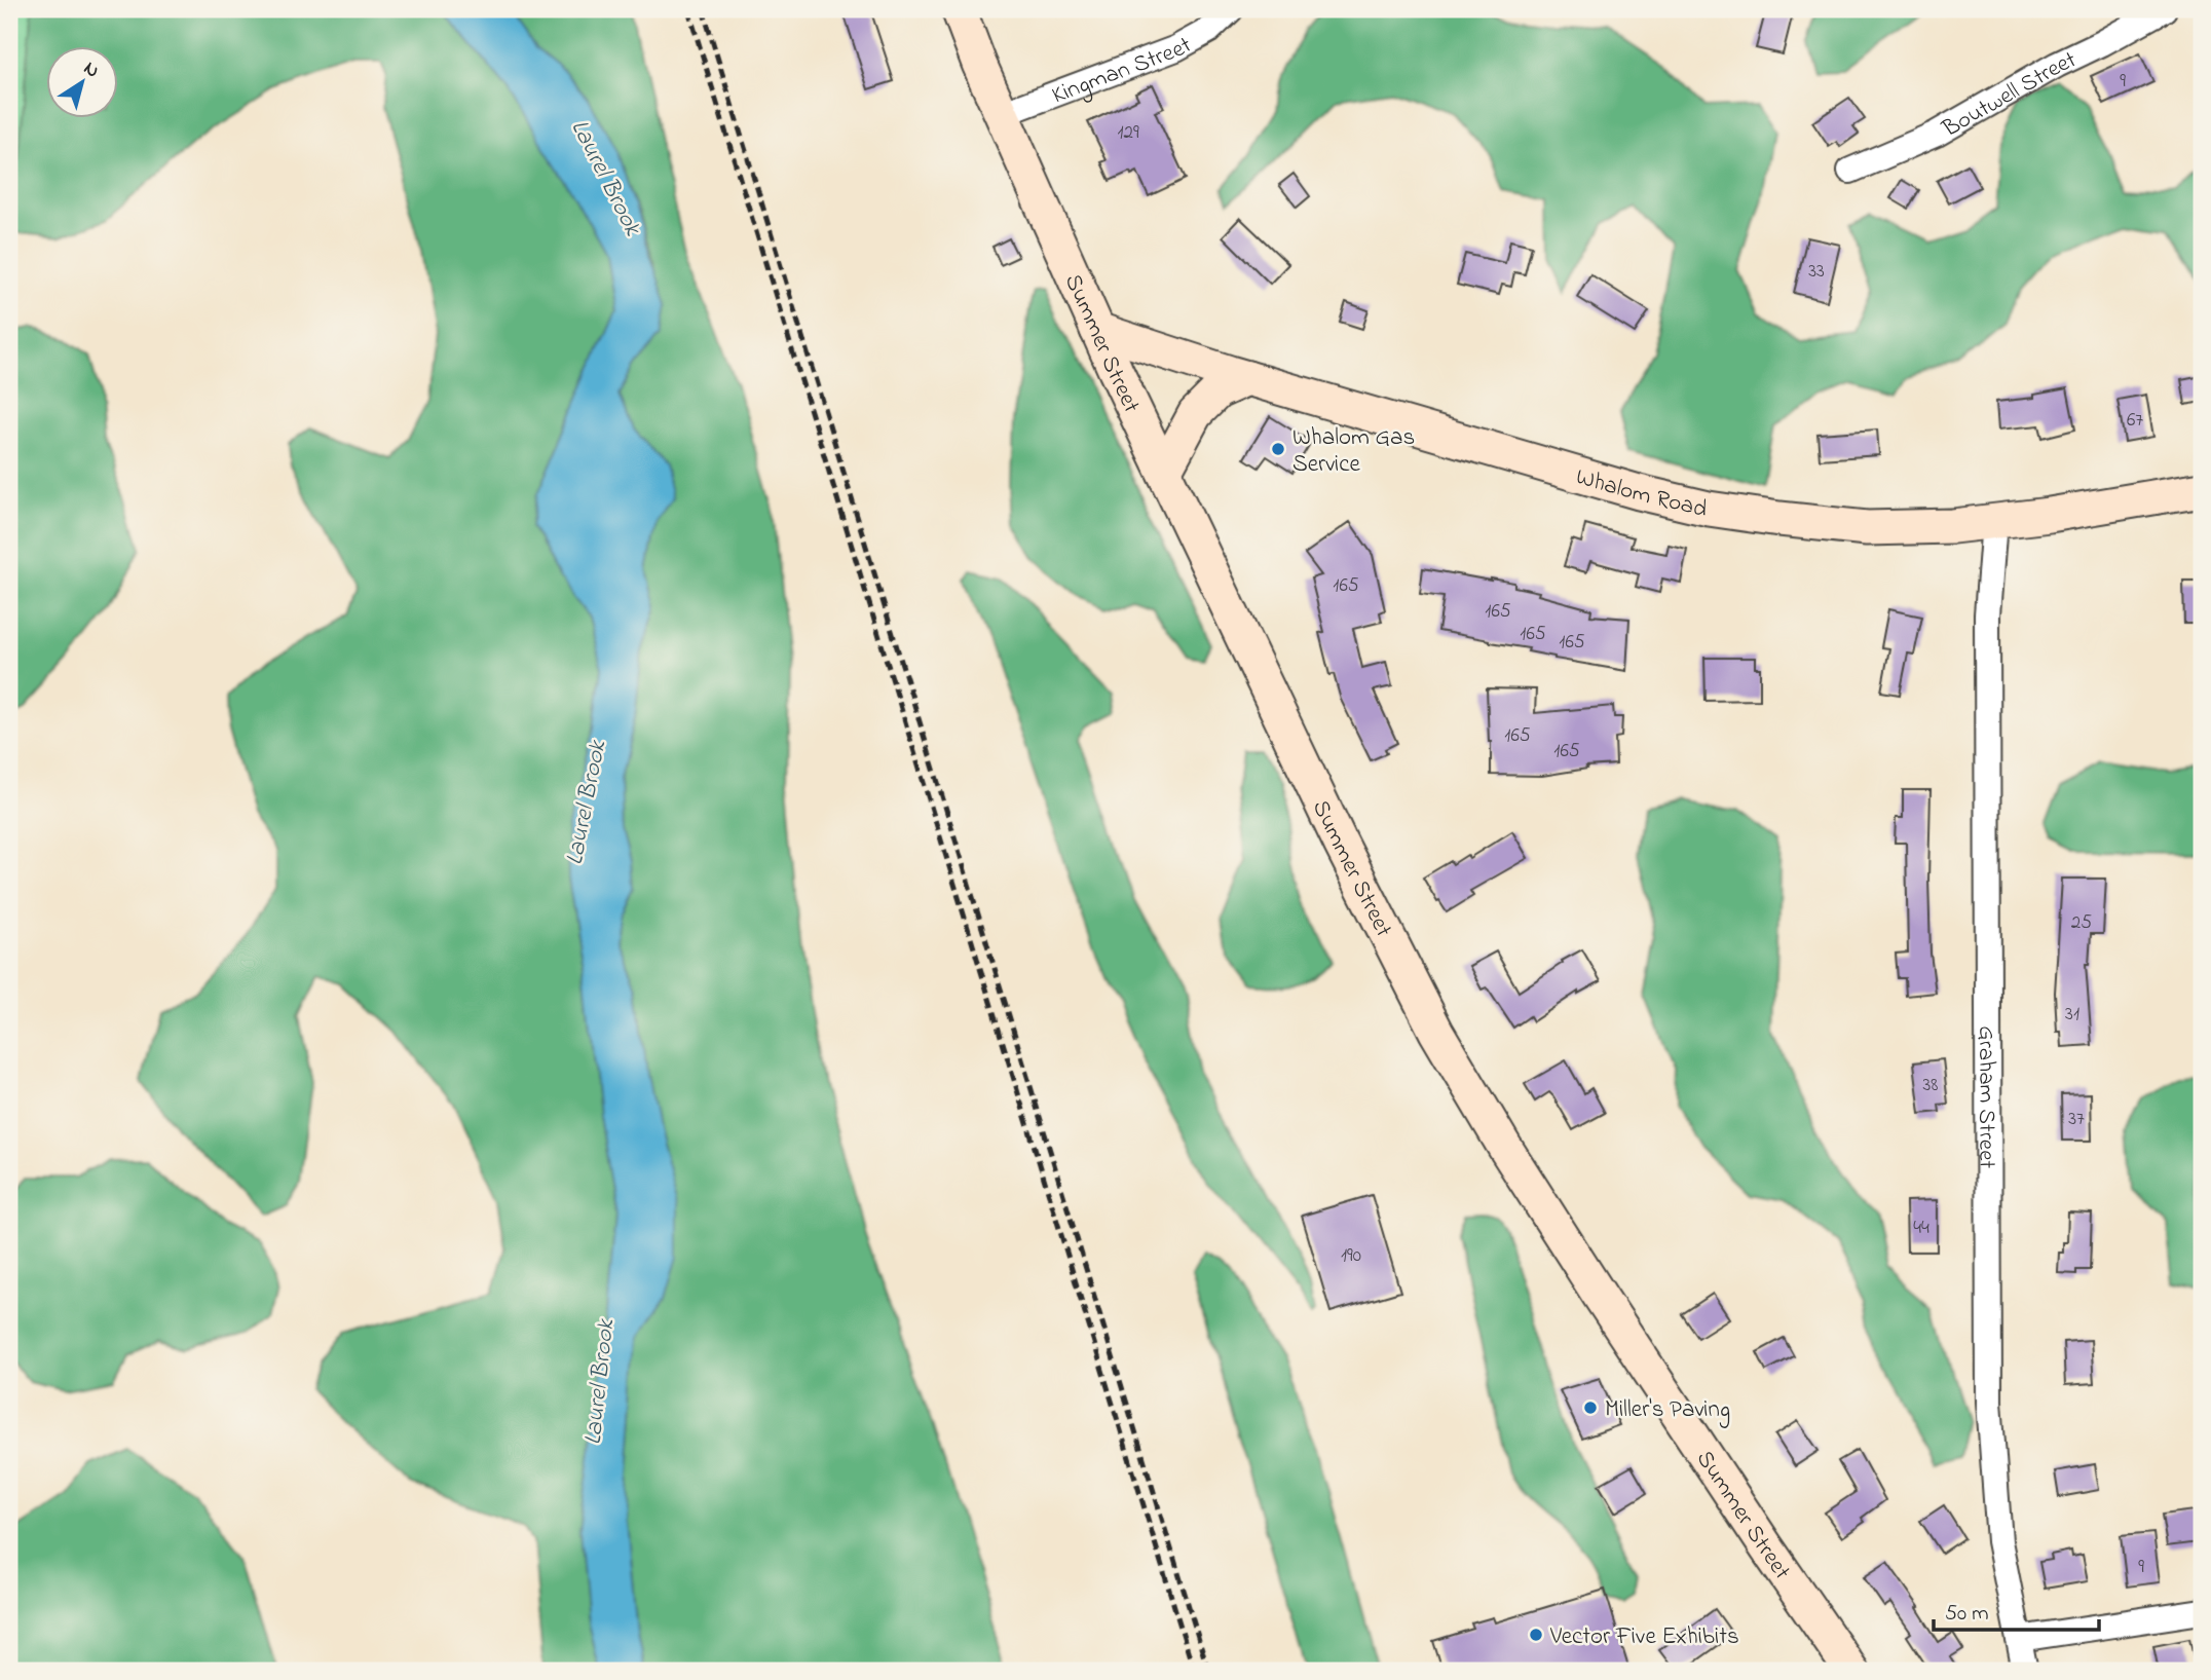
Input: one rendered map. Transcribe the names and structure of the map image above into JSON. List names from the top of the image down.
{
  "streets": {
    "main road": ["Summer Street", "Whalom Road"],
    "street": ["Kingman Street", "Boutwell Street", "Graham Street"]
  },
  "crossings": [
    ["Kingman Street", "Summer Street"],
    ["Summer Street", "Whalom Road"],
    ["Whalom Road", "Graham Street"]
  ],
  "water": ["Laurel Brook"],
  "places": ["Whalom Gas Service", "Miller's Paving", "Vector Five Exhibits"],
  "house_numbers": [
    "9",
    "129",
    "33",
    "67",
    "165",
    "165",
    "165",
    "165",
    "165",
    "165",
    "25",
    "31",
    "38",
    "37",
    "44",
    "190",
    "9"
  ],
  "scale_bar": "50 m",
  "north": "top right"
}
